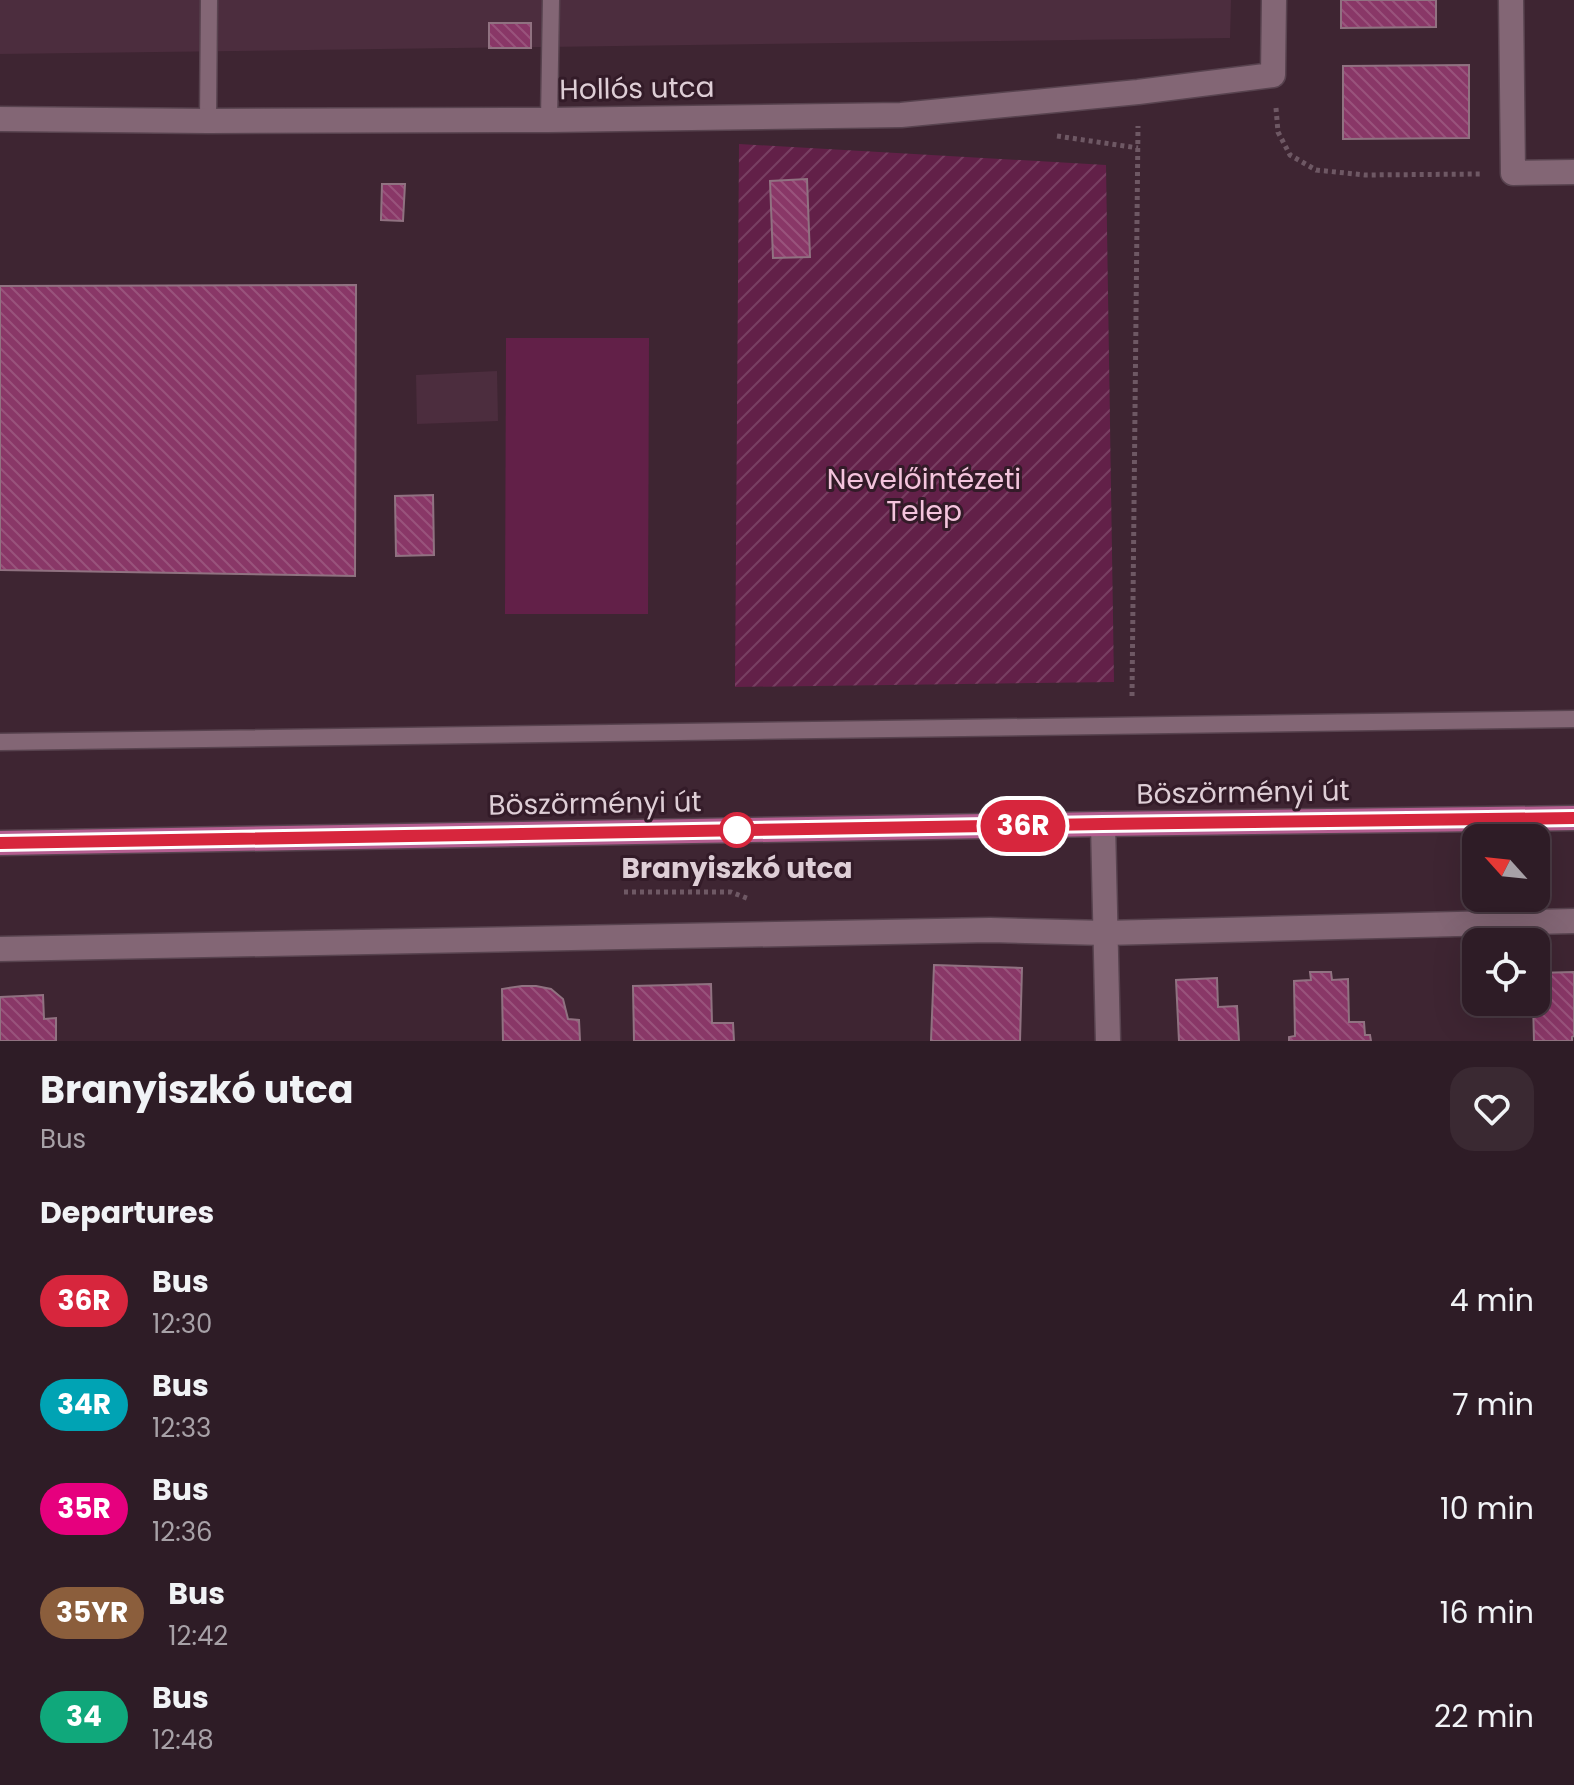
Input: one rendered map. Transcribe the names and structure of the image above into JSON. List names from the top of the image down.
{
  "streets": {
    "main road": ["Böszörményi út"],
    "street": ["Hollós utca"]
  },
  "parks": ["Nevelőintézeti Telep"],
  "places": ["Branyiszkó utca"],
  "lines": ["bus line 36R"],
  "north": "top left",
  "page": {
    "on_map": "36R",
    "heading": [
      ["Branyiszkó utca", "Bus"],
      "Departures"
    ],
    "list": [
      {
        "mark": "36R",
        "name": "Bus",
        "note": "12:30",
        "value": "4 min"
      },
      {
        "mark": "34R",
        "name": "Bus",
        "note": "12:33",
        "value": "7 min"
      },
      {
        "mark": "35R",
        "name": "Bus",
        "note": "12:36",
        "value": "10 min"
      },
      {
        "mark": "35YR",
        "name": "Bus",
        "note": "12:42",
        "value": "16 min"
      },
      {
        "mark": "34",
        "name": "Bus",
        "note": "12:48",
        "value": "22 min"
      }
    ]
  }
}
